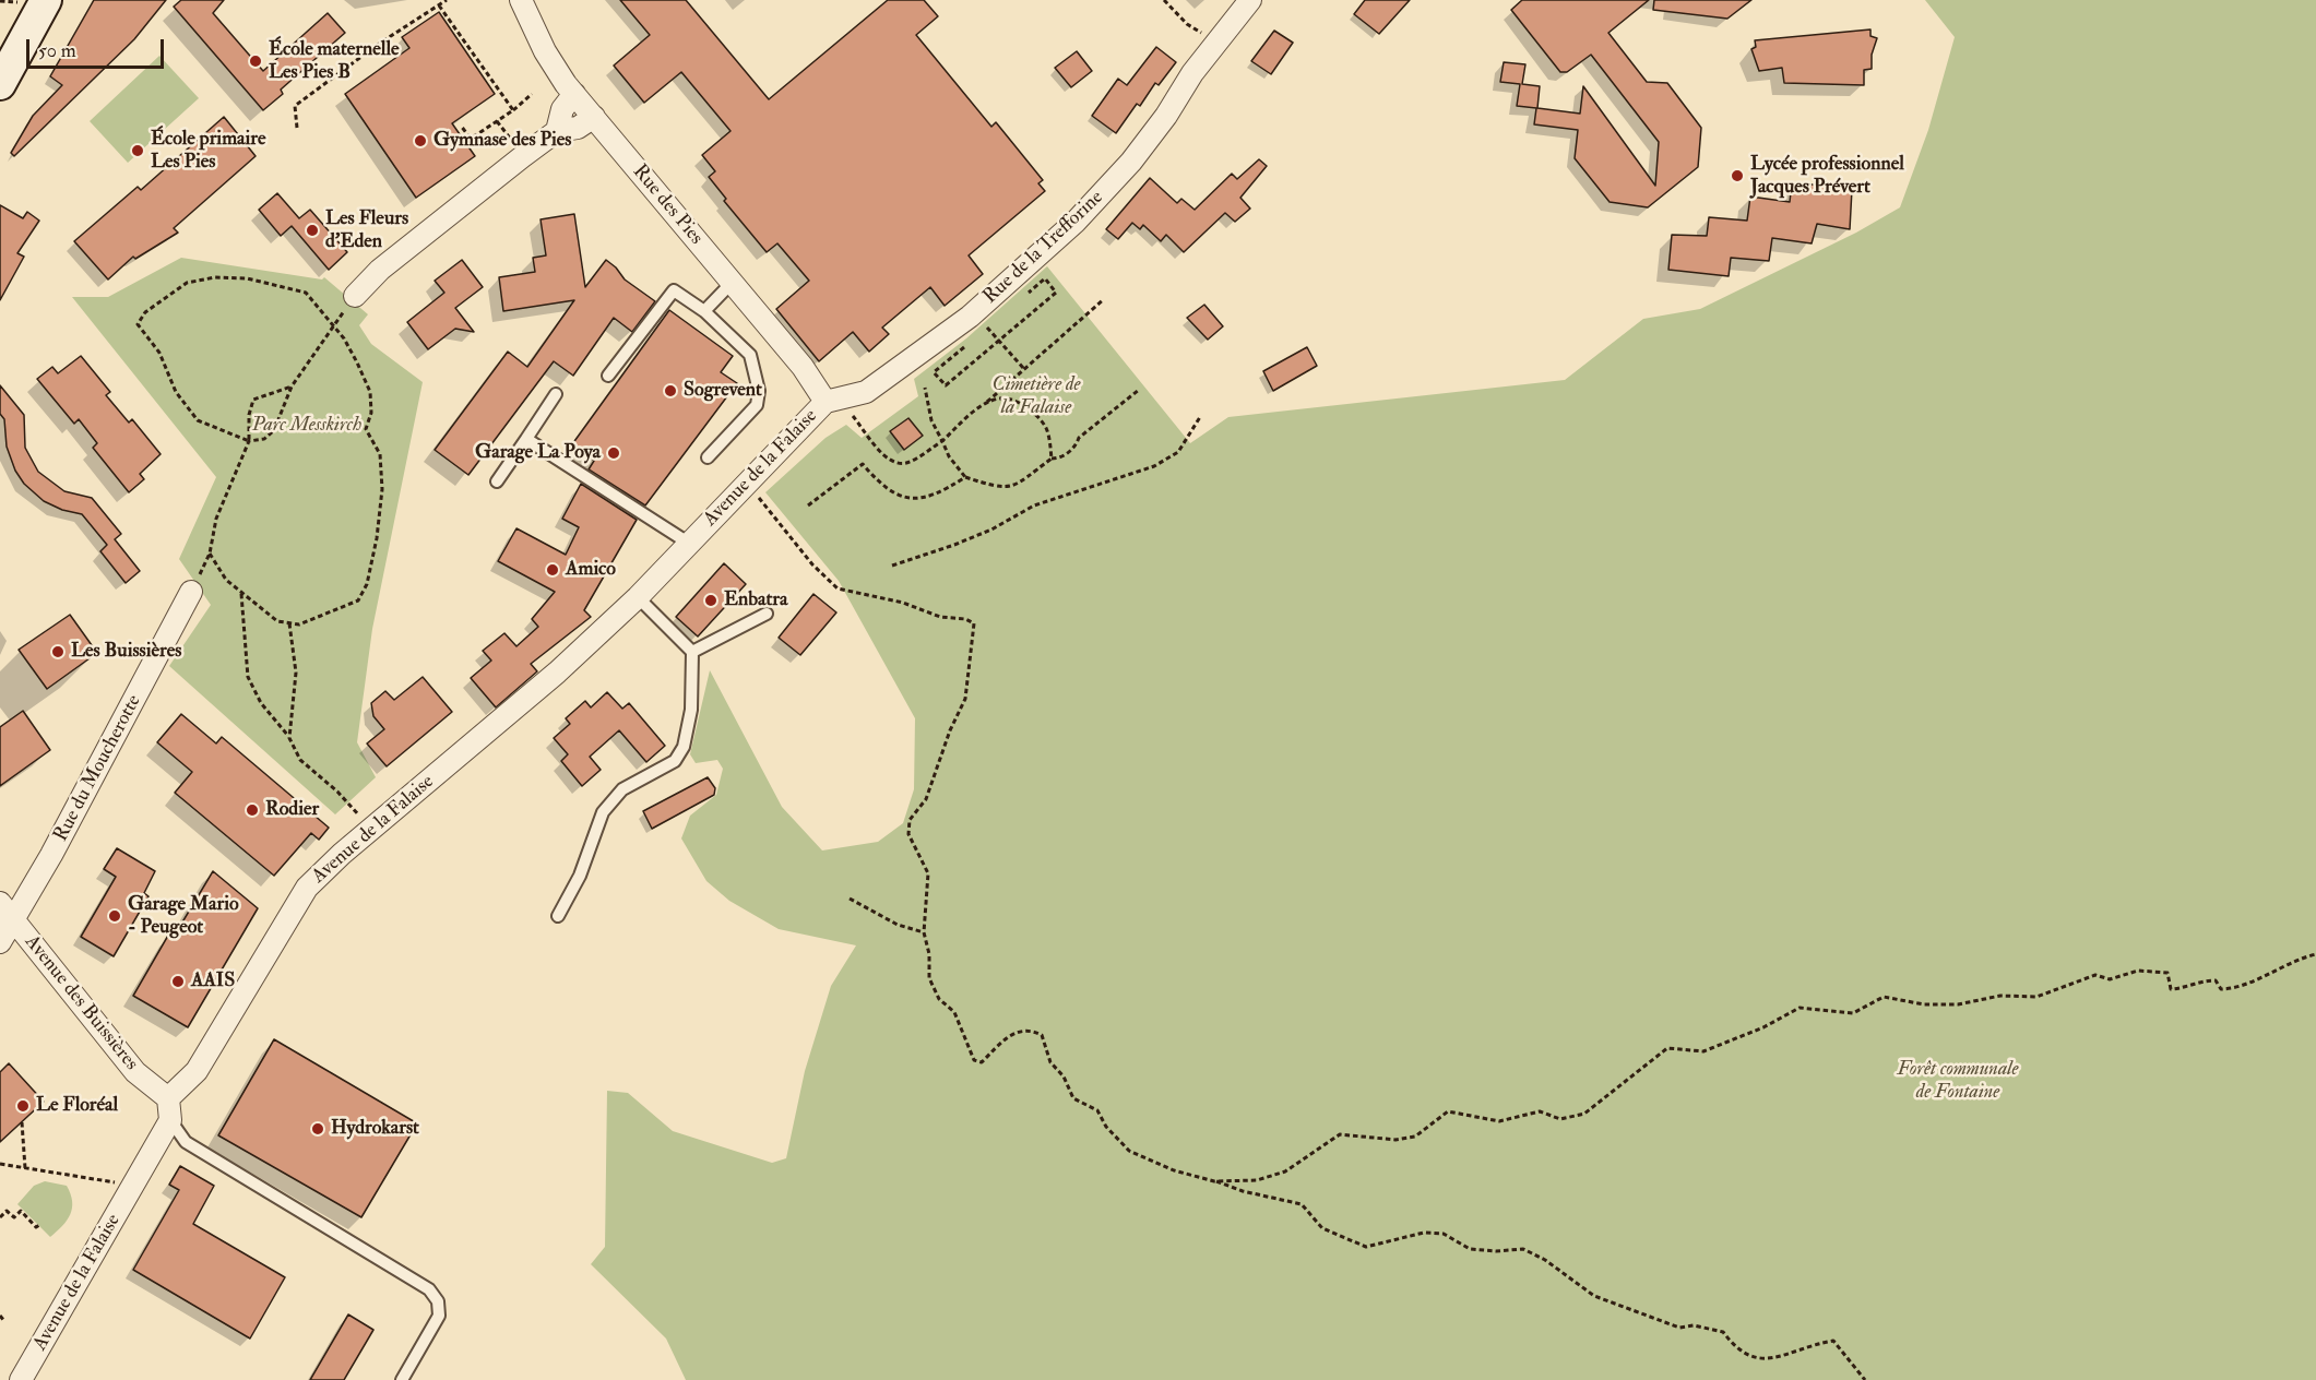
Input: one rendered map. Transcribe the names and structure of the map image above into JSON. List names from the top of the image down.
{
  "streets": {
    "street": [
      "Rue des Pies",
      "Rue de la Trefforine",
      "Avenue de la Falaise",
      "Rue du Moucherotte",
      "Avenue des Buissières"
    ]
  },
  "crossings": [
    ["Rue des Pies", "Rue de la Trefforine"],
    ["Rue des Pies", "Avenue de la Falaise"],
    ["Rue de la Trefforine", "Avenue de la Falaise"],
    ["Avenue de la Falaise", "Avenue des Buissières"],
    ["Rue du Moucherotte", "Avenue des Buissières"]
  ],
  "parks": ["Cimetière de la Falaise", "Parc Messkirch", "Forêt communale de Fontaine"],
  "places": [
    "École maternelle Les Pies B",
    "Gymnase des Pies",
    "École primaire Les Pies",
    "Lycée professionnel Jacques Prévert",
    "Les Fleurs d'Eden",
    "Sogrevent",
    "Garage La Poya",
    "Amico",
    "Enbatra",
    "Les Buissières",
    "Rodier",
    "Garage Mario - Peugeot",
    "AAIS",
    "Le Floréal",
    "Hydrokarst"
  ],
  "scale_bar": "50 m"
}
